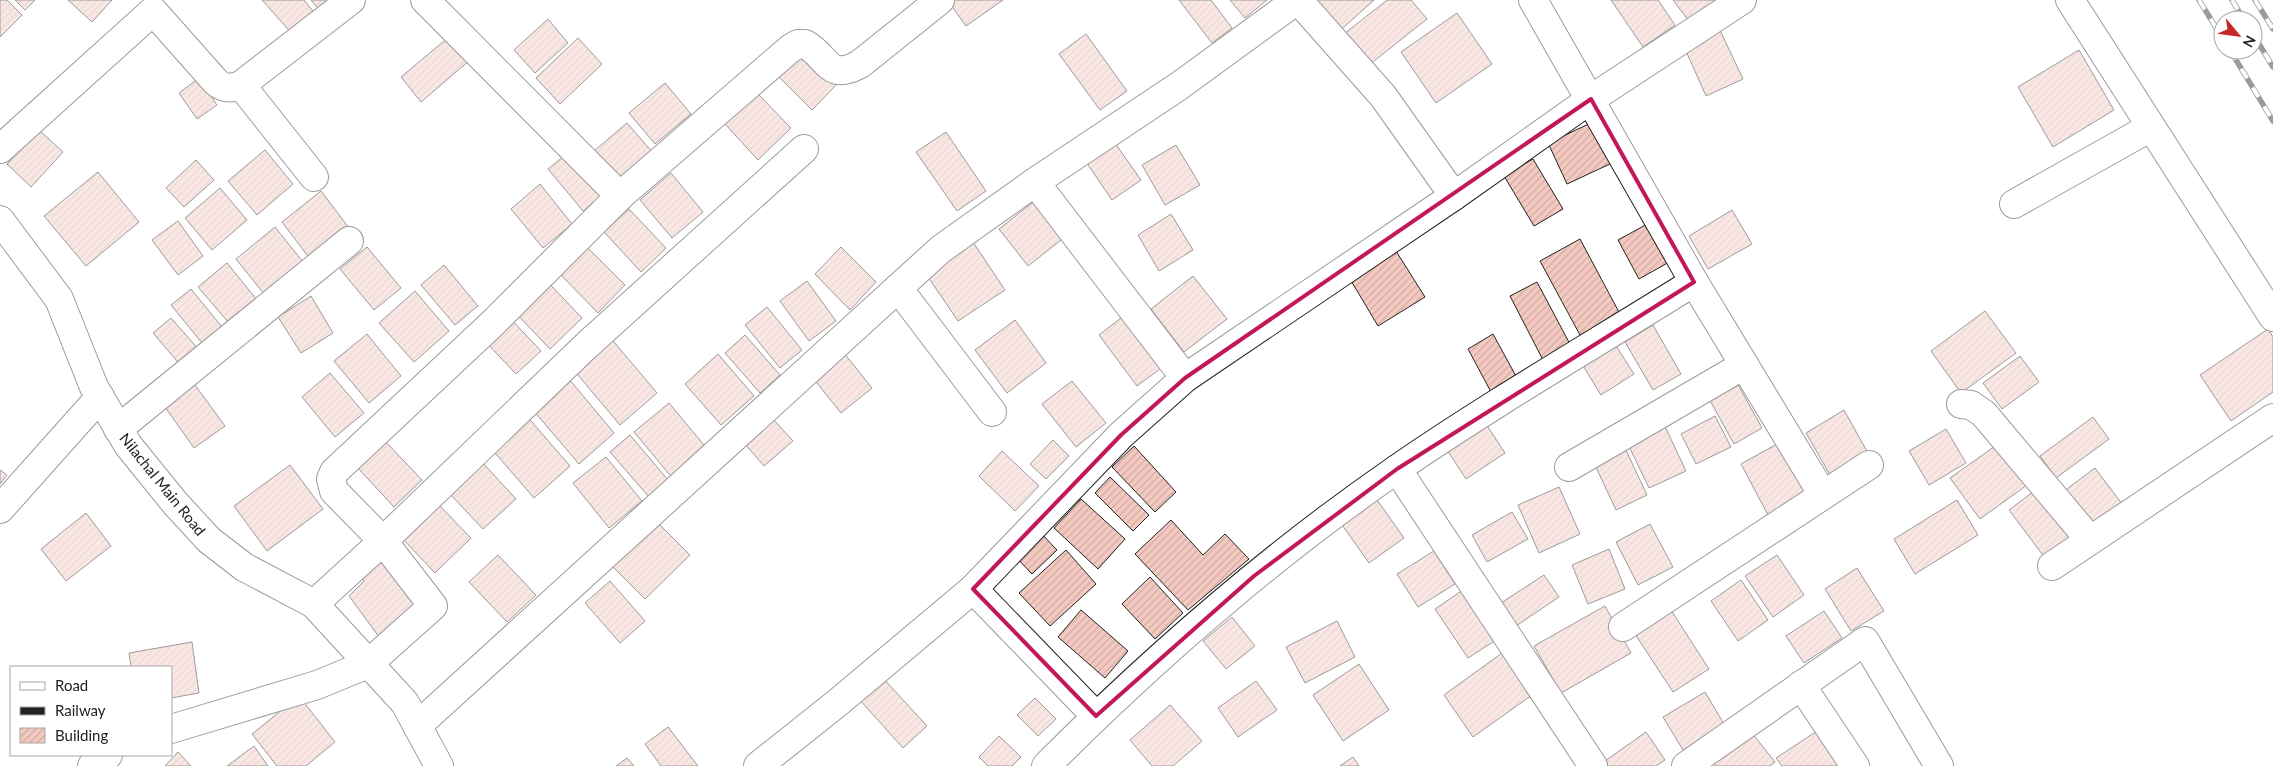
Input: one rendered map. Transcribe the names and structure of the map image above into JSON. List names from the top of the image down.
{
  "streets": {
    "street": ["Nilachal Main Road"]
  },
  "legend": ["Road", "Railway", "Building"],
  "north": "bottom right"
}
